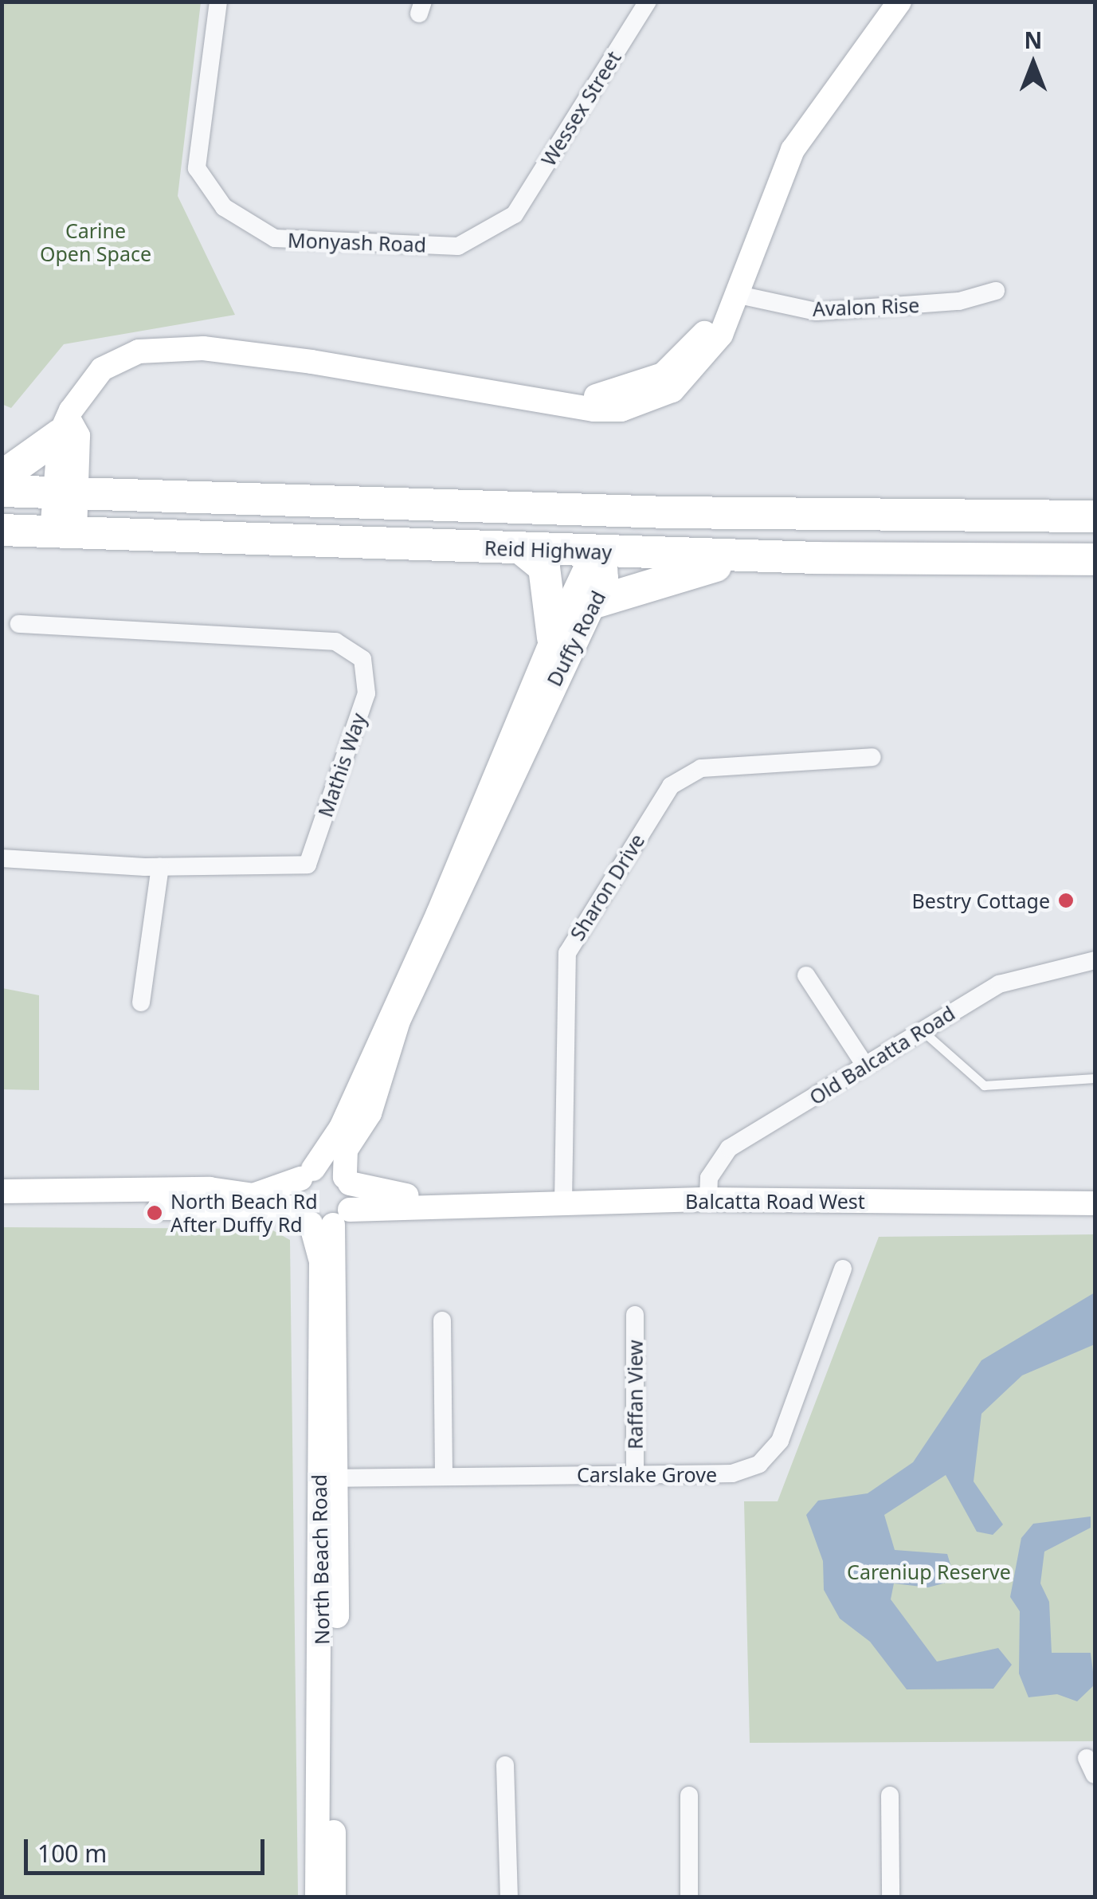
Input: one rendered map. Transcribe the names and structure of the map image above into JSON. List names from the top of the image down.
{
  "streets": {
    "highway": ["Reid Highway"],
    "main road": ["Duffy Road", "Balcatta Road West", "North Beach Road"],
    "street": [
      "Wessex Street",
      "Monyash Road",
      "Avalon Rise",
      "Mathis Way",
      "Sharon Drive",
      "Old Balcatta Road",
      "Raffan View",
      "Carslake Grove"
    ]
  },
  "crossings": [
    ["Wessex Street", "Monyash Road"],
    ["Reid Highway", "Duffy Road"],
    ["Duffy Road", "Balcatta Road West"],
    ["Duffy Road", "North Beach Road"],
    ["Sharon Drive", "Balcatta Road West"],
    ["Old Balcatta Road", "Balcatta Road West"],
    ["Balcatta Road West", "North Beach Road"],
    ["Raffan View", "Carslake Grove"],
    ["Carslake Grove", "North Beach Road"]
  ],
  "parks": ["Carine Open Space", "Careniup Reserve"],
  "places": ["Bestry Cottage", "North Beach Rd After Duffy Rd"],
  "scale_bar": "100 m",
  "north": "top"
}
